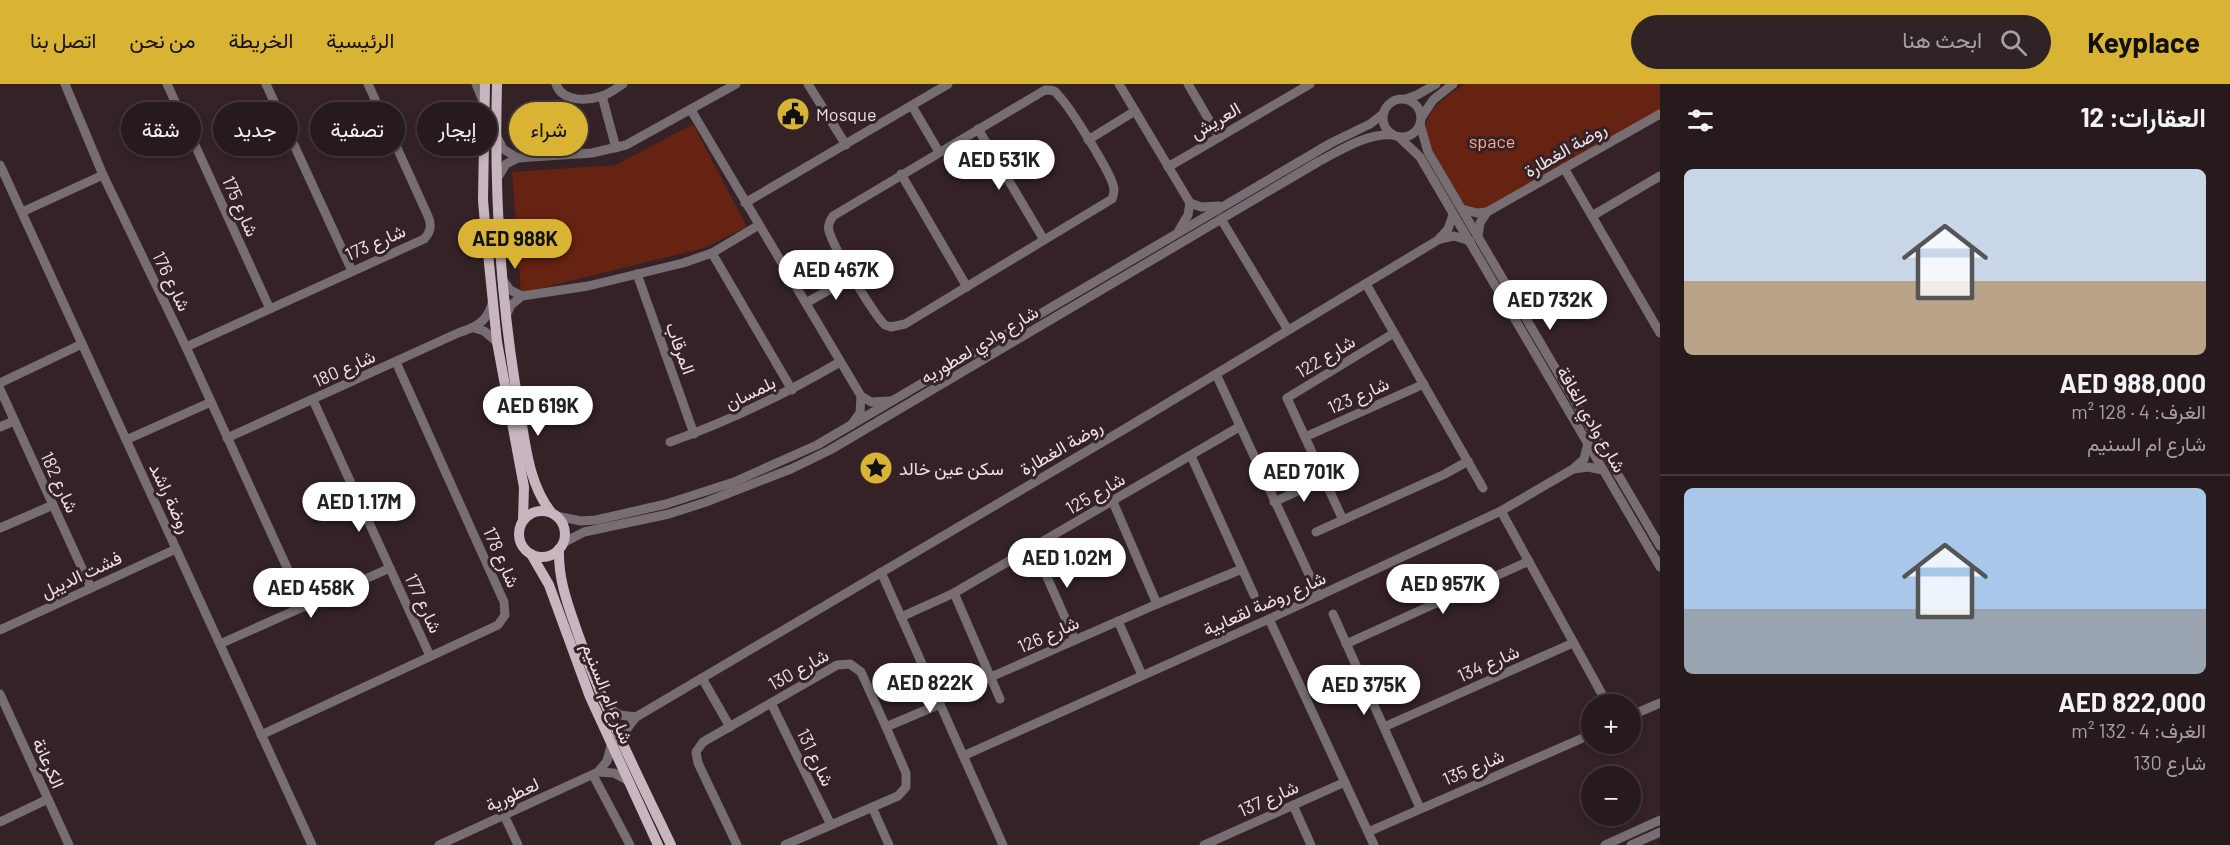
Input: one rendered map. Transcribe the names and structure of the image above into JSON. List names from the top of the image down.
{
  "streets": {
    "main road": ["شارع ام السنيم"],
    "street": [
      "العريش",
      "روضة الغطارة",
      "شارع 175",
      "شارع 173",
      "شارع 176",
      "شارع وادي لعطوريه",
      "المرقاب",
      "شارع 122",
      "شارع 180",
      "بلمسان",
      "شارع 123",
      "شارع وادي الغافة",
      "شارع 182",
      "شارع 125",
      "روضة راشد",
      "شارع 178",
      "فشت الديبل",
      "شارع 177",
      "شارع روضة لقعابية",
      "شارع 126",
      "شارع 134",
      "شارع 130",
      "شارع 131",
      "الكرعانة",
      "شارع 135",
      "لعطورية",
      "شارع 137"
    ]
  },
  "crossings": [
    ["روضة الغطارة", "شارع وادي الغافة"],
    ["شارع 175", "شارع 173"],
    ["شارع 173", "شارع 176"],
    ["شارع 176", "شارع 180"],
    ["شارع وادي لعطوريه", "شارع وادي الغافة"],
    ["شارع وادي لعطوريه", "شارع ام السنيم"],
    ["المرقاب", "بلمسان"],
    ["شارع 122", "شارع 123"],
    ["شارع 180", "شارع 178"],
    ["شارع 180", "شارع 177"],
    ["شارع وادي الغافة", "شارع روضة لقعابية"],
    ["شارع 182", "فشت الديبل"],
    ["روضة راشد", "شارع 178"],
    ["روضة راشد", "فشت الديبل"],
    ["شارع 178", "شارع 177"],
    ["شارع 130", "شارع 131"]
  ],
  "parks": ["space"],
  "places": {
    "public building": ["Mosque"],
    "place": ["سكن عين خالد"]
  },
  "page": {
    "header": "Keyplace",
    "search": "ابحث هنا",
    "nav": [
      "الرئيسية",
      "الخريطة",
      "من نحن",
      "اتصل بنا"
    ],
    "heading": "العقارات: 12",
    "chip": [
      "شراء",
      "إيجار",
      "تصفية",
      "جديد",
      "شقة"
    ],
    "price": [
      "AED 531K",
      "AED 988K",
      "AED 467K",
      "AED 732K",
      "AED 619K",
      "AED 701K",
      "AED 1.17M",
      "AED 1.02M",
      "AED 957K",
      "AED 458K",
      "AED 822K",
      "AED 375K"
    ],
    "list": [
      {
        "name": "AED 988,000",
        "note": "الغرف: 4 · 128 m² · شارع ام السنيم"
      },
      {
        "name": "AED 822,000",
        "note": "الغرف: 4 · 132 m² · شارع 130"
      }
    ],
    "map_buttons": ["+", "−"]
  }
}
